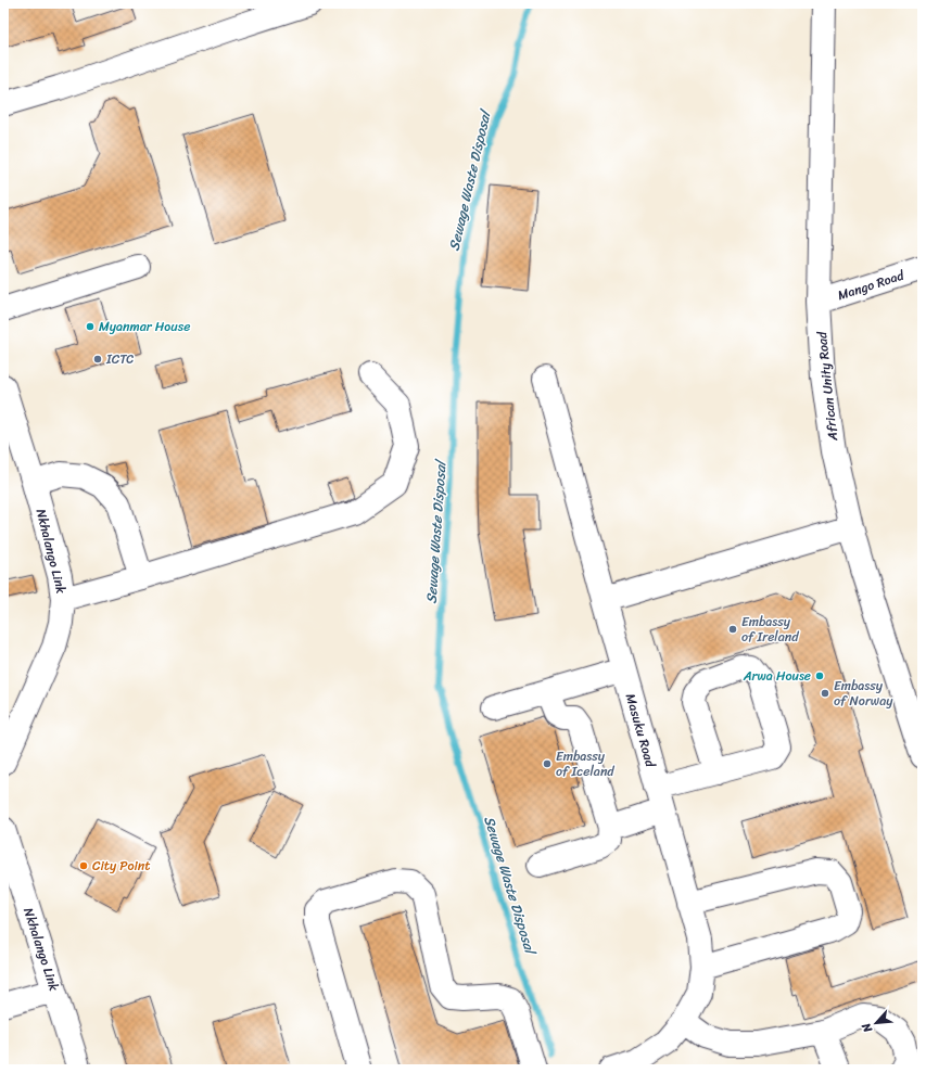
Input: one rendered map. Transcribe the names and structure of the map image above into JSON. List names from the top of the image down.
{
  "streets": {
    "street": [
      "Mango Road",
      "African Unity Road",
      "Nkhalango Link",
      "Masuku Road"
    ]
  },
  "crossings": [
    ["Mango Road", "African Unity Road"]
  ],
  "water": ["Sewage Waste Disposal"],
  "places": [
    "Myanmar House",
    "ICTC",
    "Embassy of Ireland",
    "Arwa House",
    "Embassy of Norway",
    "Embassy of Iceland",
    "City Point"
  ],
  "north": "bottom left"
}
